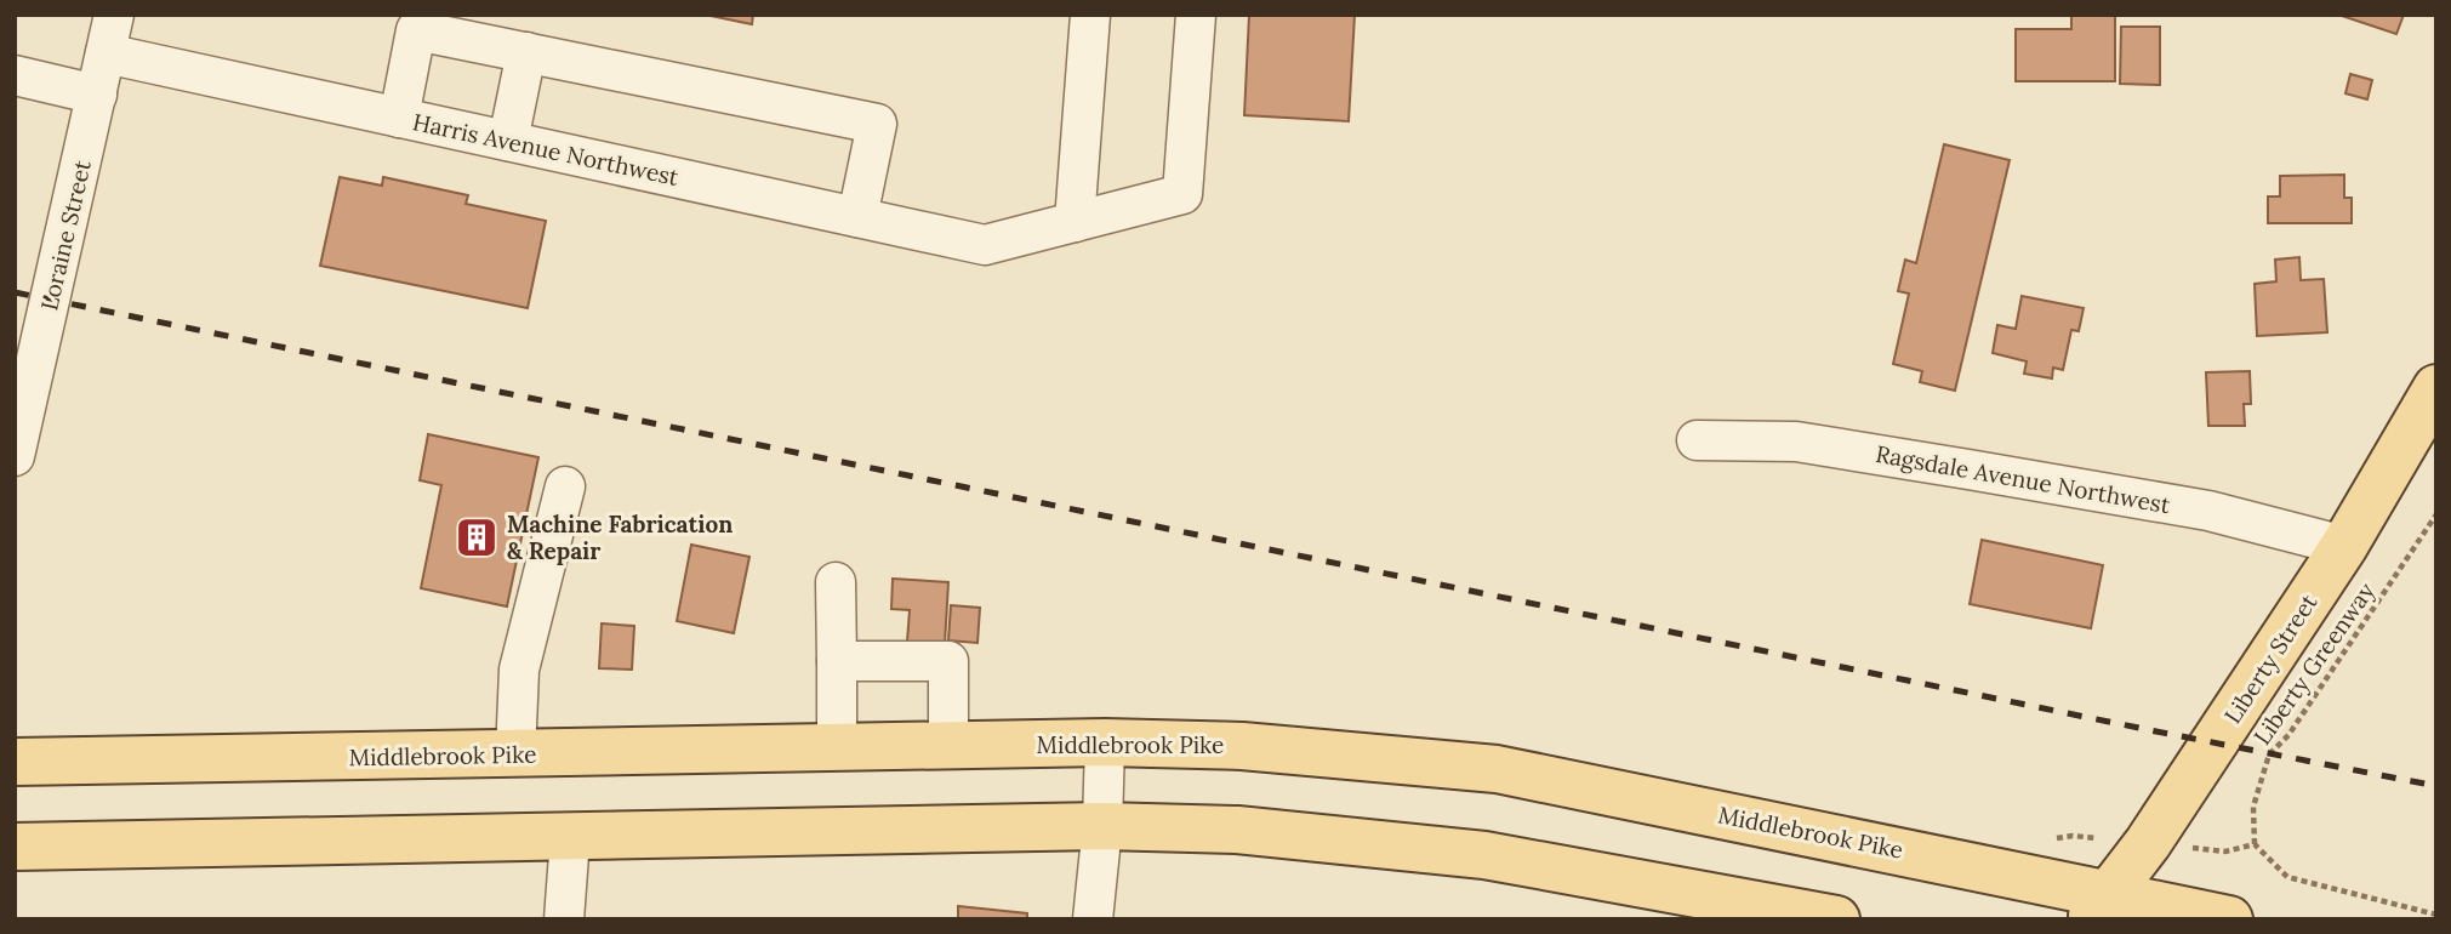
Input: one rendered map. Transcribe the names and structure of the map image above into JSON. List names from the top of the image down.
{
  "streets": {
    "main road": ["Liberty Street", "Middlebrook Pike"],
    "street": ["Harris Avenue Northwest", "Loraine Street", "Ragsdale Avenue Northwest"],
    "path": ["Liberty Greenway"]
  },
  "crossings": [
    ["Harris Avenue Northwest", "Loraine Street"],
    ["Ragsdale Avenue Northwest", "Liberty Street"],
    ["Liberty Street", "Middlebrook Pike"]
  ],
  "places": {
    "building": ["Machine Fabrication & Repair"]
  }
}
